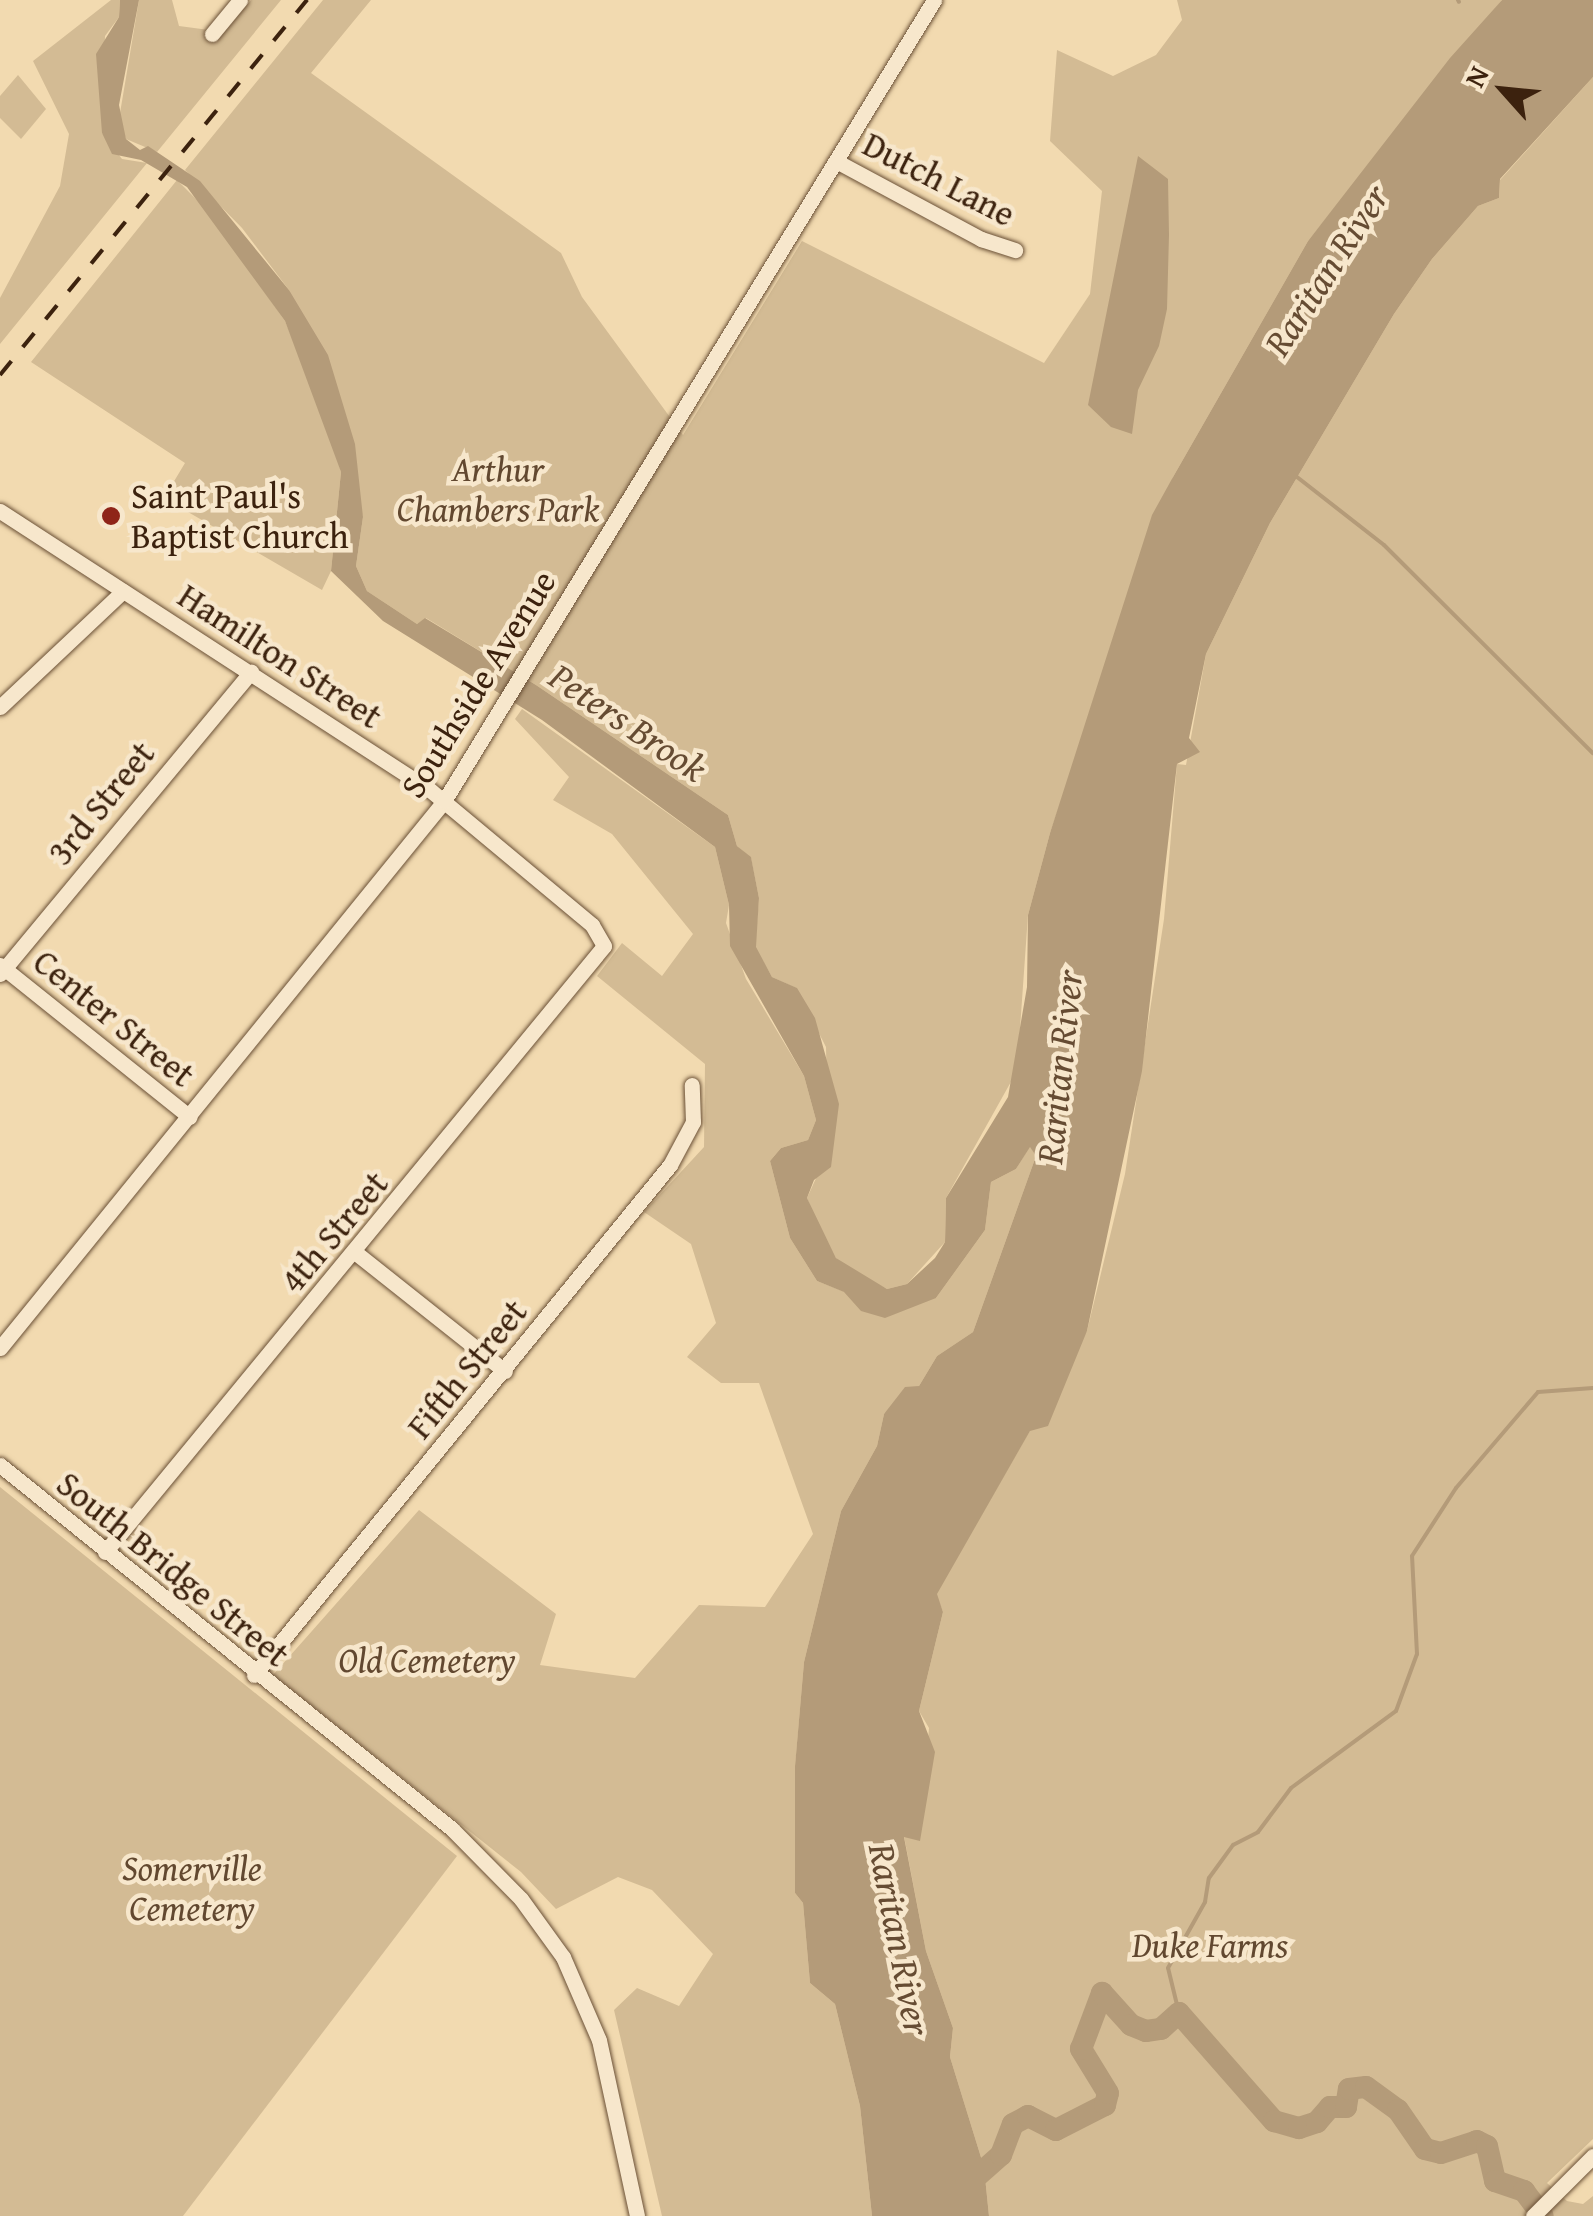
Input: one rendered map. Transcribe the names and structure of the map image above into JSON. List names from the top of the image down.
{
  "streets": {
    "street": [
      "Dutch Lane",
      "Hamilton Street",
      "Southside Avenue",
      "3rd Street",
      "Center Street",
      "4th Street",
      "Fifth Street",
      "South Bridge Street"
    ]
  },
  "crossings": [
    ["Dutch Lane", "Southside Avenue"],
    ["Hamilton Street", "Southside Avenue"],
    ["Hamilton Street", "3rd Street"],
    ["Hamilton Street", "4th Street"],
    ["Southside Avenue", "Center Street"],
    ["3rd Street", "Center Street"],
    ["4th Street", "South Bridge Street"],
    ["Fifth Street", "South Bridge Street"]
  ],
  "water": ["Raritan River", "Peters Brook"],
  "parks": [
    "Arthur Chambers Park",
    "Old Cemetery",
    "Somerville Cemetery",
    "Duke Farms"
  ],
  "places": ["Saint Paul's Baptist Church"],
  "north": "top left"
}
